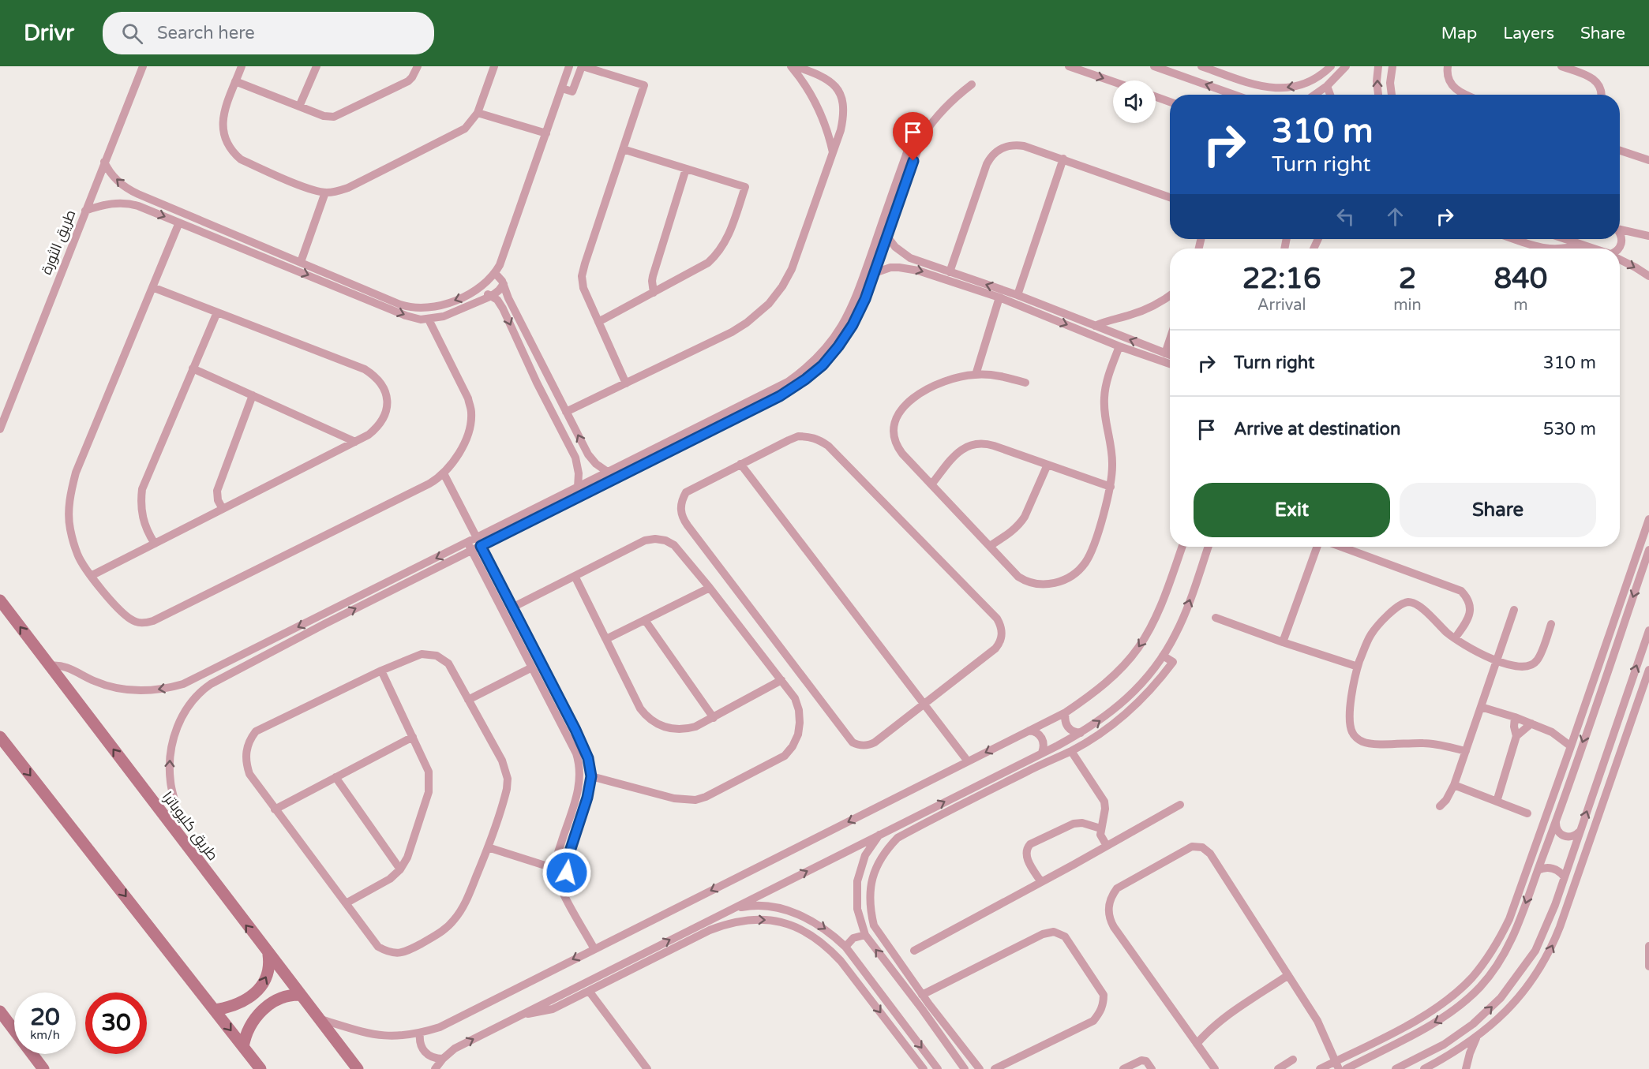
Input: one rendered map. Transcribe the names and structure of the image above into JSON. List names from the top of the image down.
{
  "streets": {
    "main road": ["طريق كليوباترا"],
    "street": ["طريق الثورة"]
  },
  "page": {
    "header": "Drivr",
    "search": "Search here",
    "nav": ["Map", "Layers", "Share"],
    "turn": ["310 m", "Turn right"],
    "eta": [
      "22:16",
      "Arrival",
      "2",
      "min",
      "840",
      "m"
    ],
    "list": [
      {
        "name": "Turn right",
        "value": "310 m"
      },
      {
        "name": "Arrive at destination",
        "value": "530 m"
      }
    ],
    "buttons": ["Exit", "Share"],
    "speed": "20 km/h",
    "limit": "30"
  }
}
